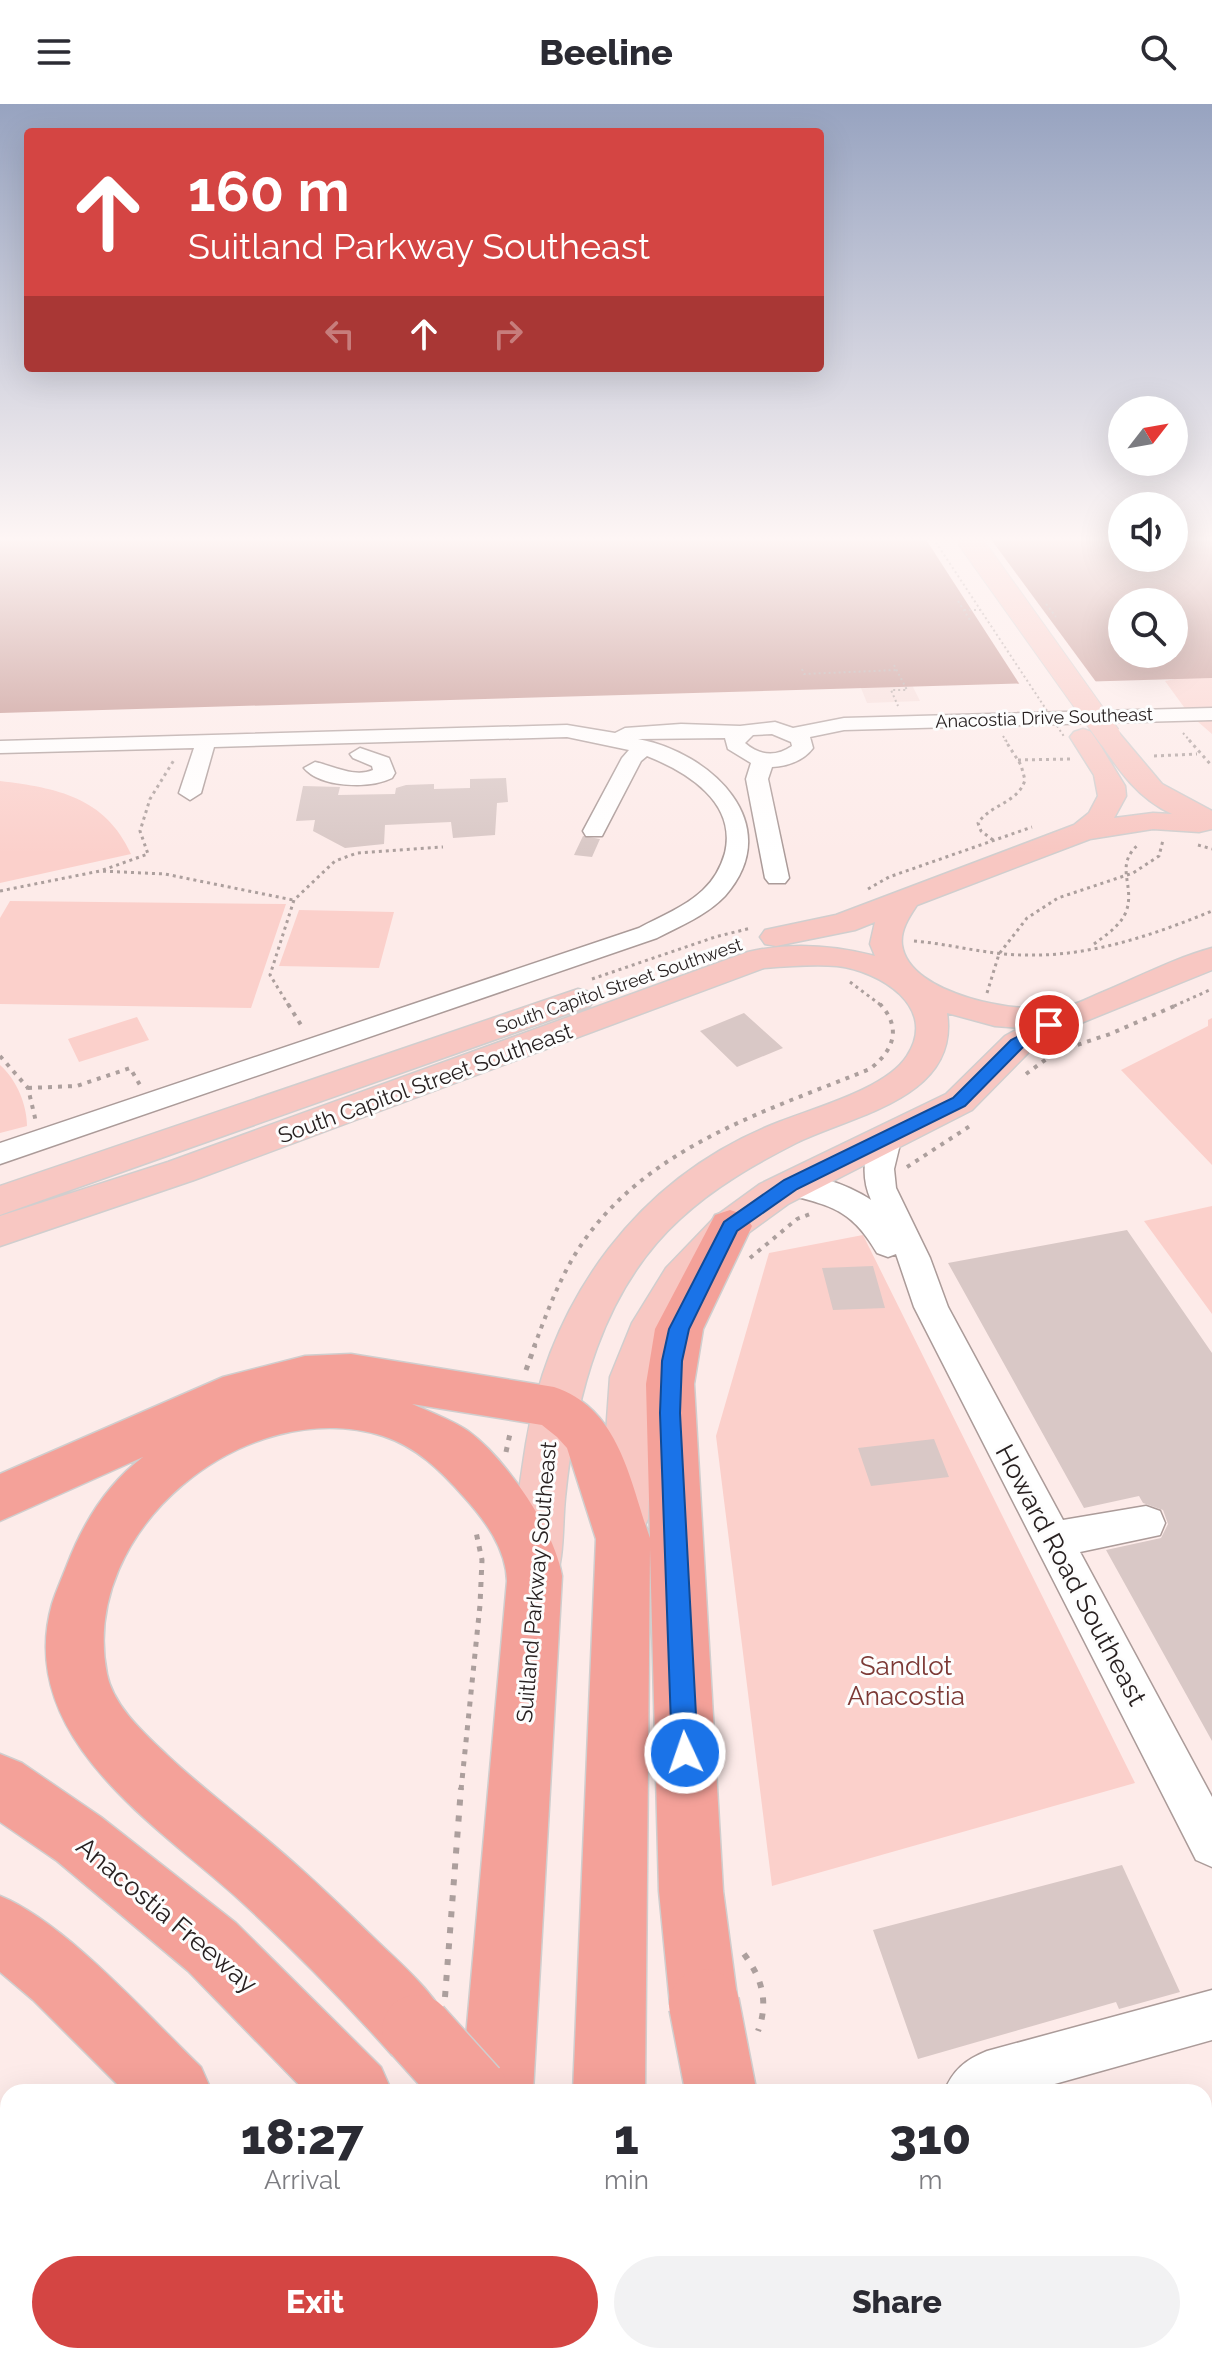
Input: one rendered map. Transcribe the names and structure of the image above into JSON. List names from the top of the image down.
{
  "streets": {
    "highway": ["Suitland Parkway Southeast", "Anacostia Freeway"],
    "main road": ["South Capitol Street Southwest", "South Capitol Street Southeast"],
    "street": ["Anacostia Drive Southeast", "Howard Road Southeast"]
  },
  "crossings": [
    ["South Capitol Street Southwest", "Suitland Parkway Southeast"],
    ["South Capitol Street Southeast", "Suitland Parkway Southeast"]
  ],
  "parks": ["Sandlot Anacostia"],
  "north": "top right",
  "page": {
    "header": "Beeline",
    "turn": ["160 m", "Suitland Parkway Southeast"],
    "eta": [
      "18:27",
      "Arrival",
      "1",
      "min",
      "310",
      "m"
    ],
    "buttons": ["Exit", "Share"]
  }
}
